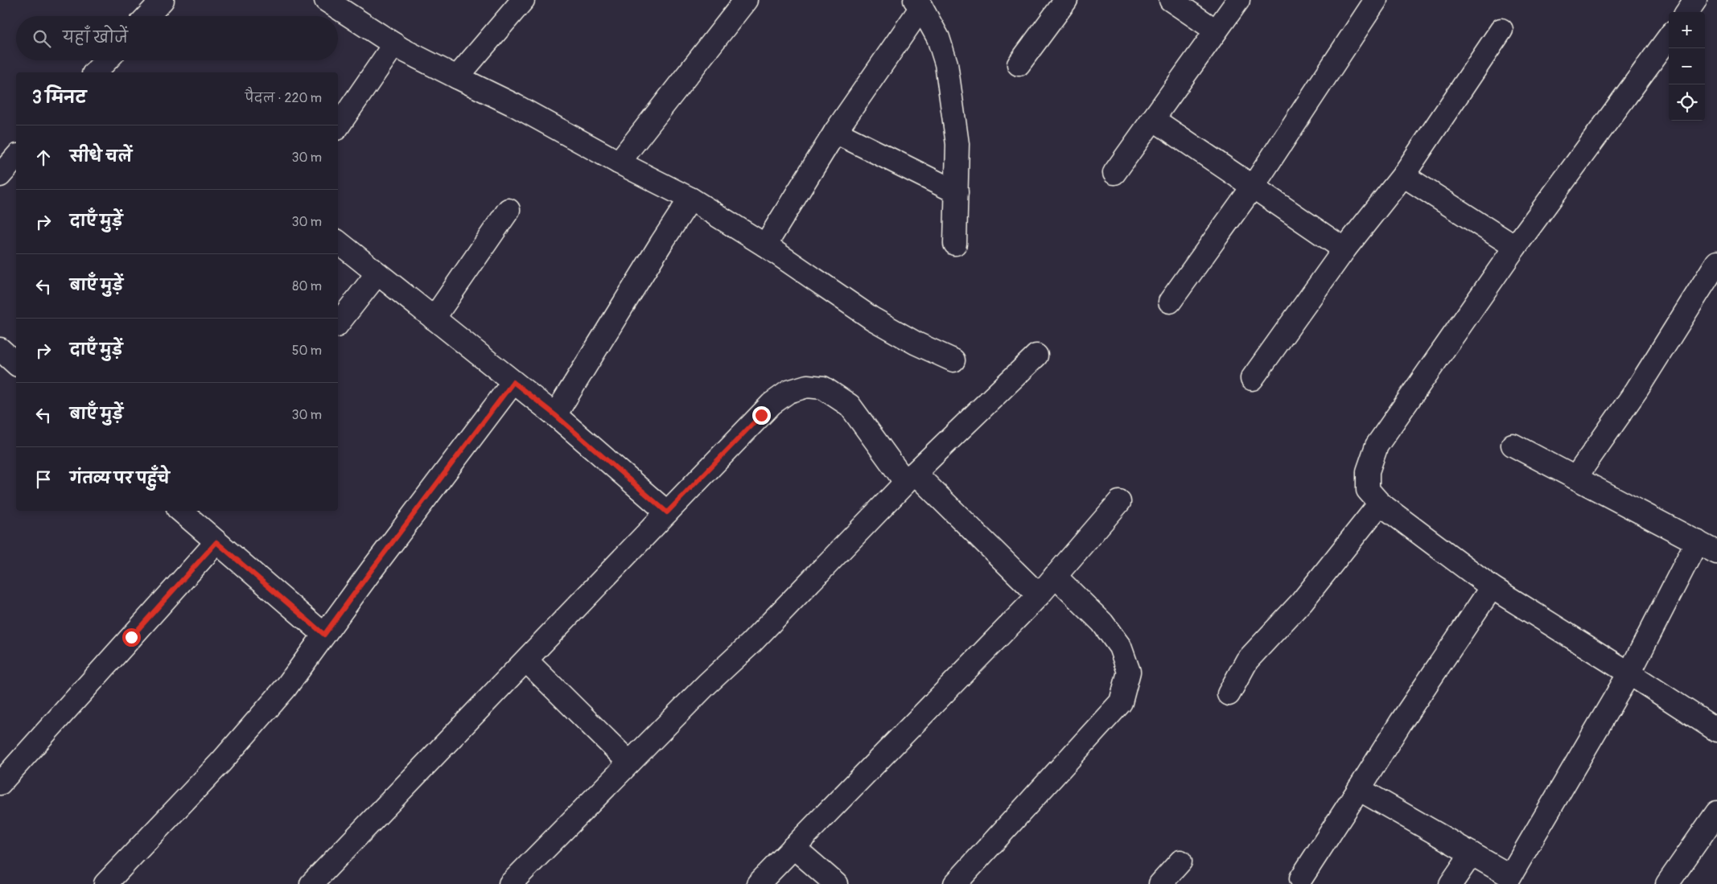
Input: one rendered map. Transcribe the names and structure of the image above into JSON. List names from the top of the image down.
{
  "page": {
    "map_buttons": ["+", "−"],
    "search": "यहाँ खोजें",
    "heading": ["3 मिनट", "पैदल · 220 m"],
    "list": [
      ["सीधे चलें", "30 m"],
      ["दाएँ मुड़ें", "30 m"],
      ["बाएँ मुड़ें", "80 m"],
      ["दाएँ मुड़ें", "50 m"],
      ["बाएँ मुड़ें", "30 m"],
      "गंतव्य पर पहुँचे"
    ]
  }
}
